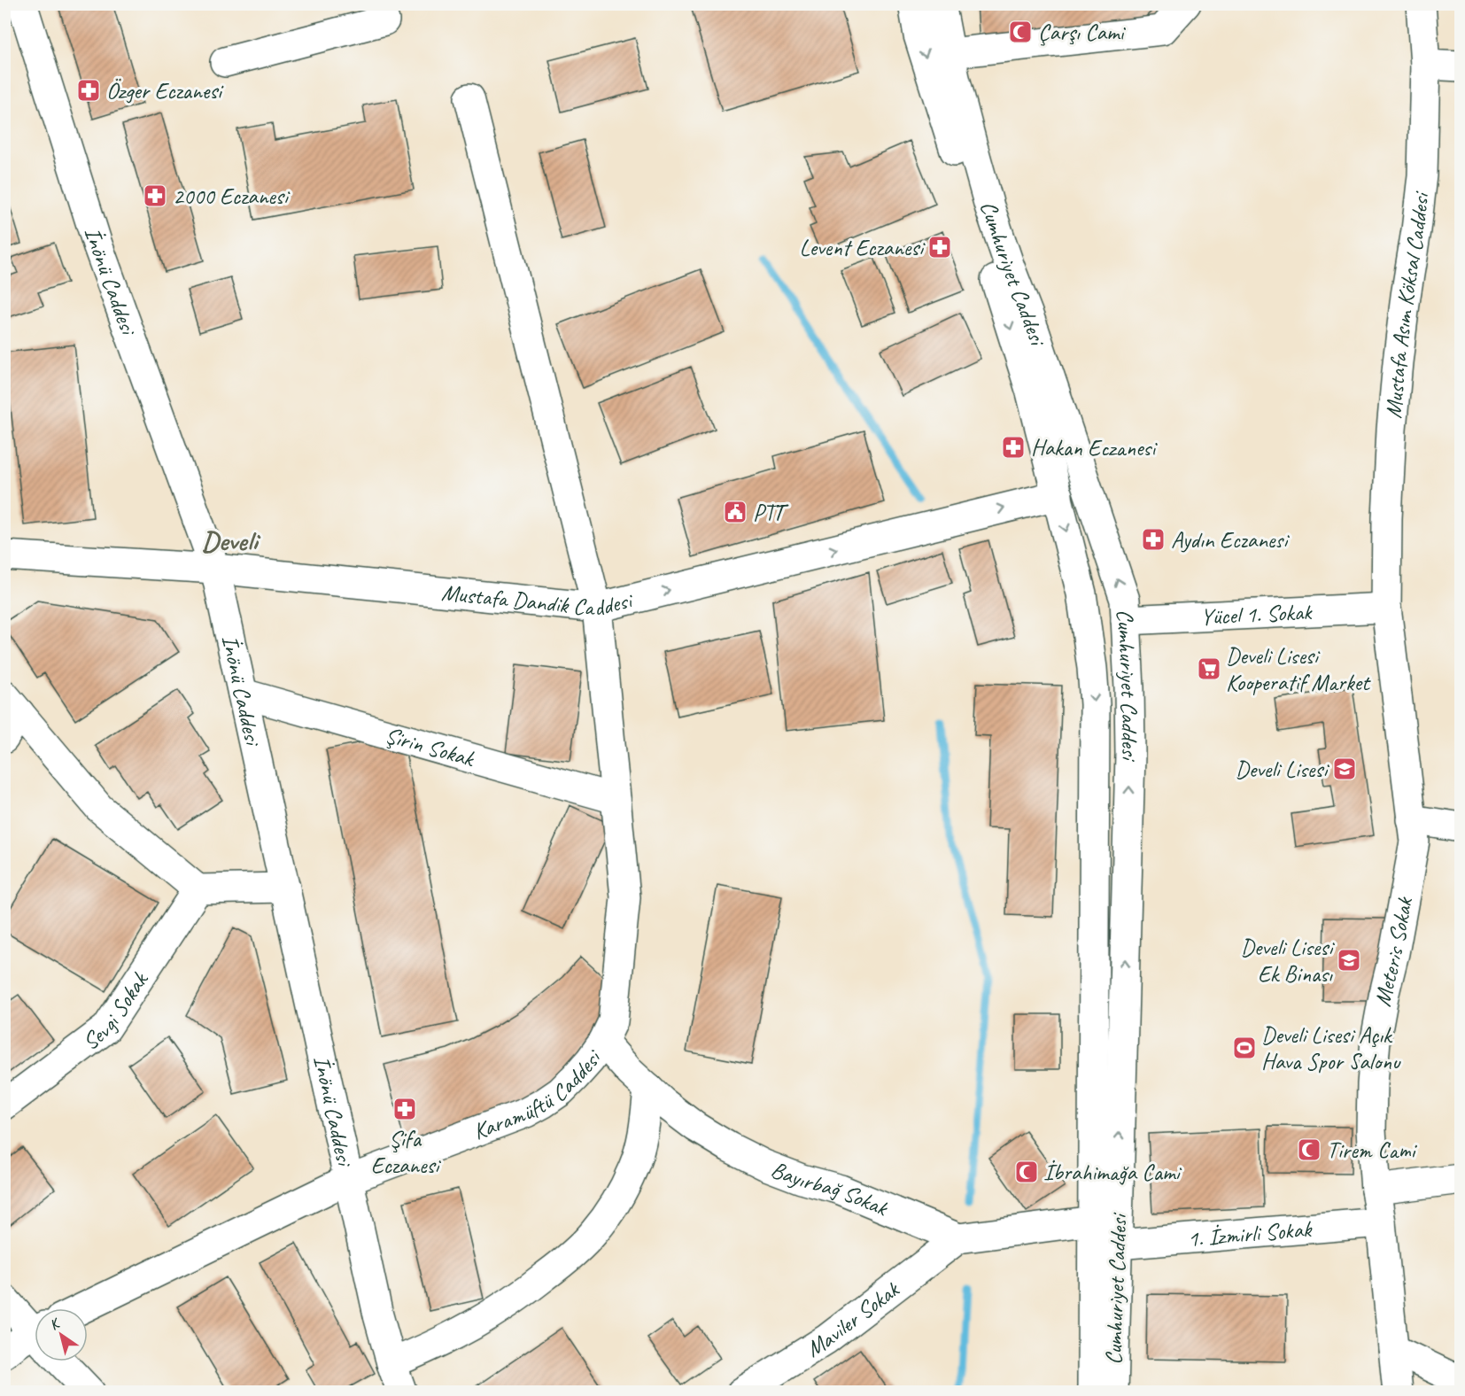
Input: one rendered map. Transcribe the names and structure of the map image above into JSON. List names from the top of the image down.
{
  "streets": {
    "street": [
      "Cumhuriyet Caddesi",
      "İnönü Caddesi",
      "Mustafa Asım Köksal Caddesi",
      "Mustafa Dandik Caddesi",
      "Yücel 1. Sokak",
      "Şirin Sokak",
      "Meteris Sokak",
      "Sevgi Sokak",
      "Karamüftü Caddesi",
      "Bayırbağ Sokak",
      "1. İzmirli Sokak",
      "Maviler Sokak"
    ]
  },
  "crossings": [
    ["Cumhuriyet Caddesi", "Mustafa Dandik Caddesi"],
    ["Cumhuriyet Caddesi", "Yücel 1. Sokak"],
    ["Cumhuriyet Caddesi", "Bayırbağ Sokak"],
    ["Cumhuriyet Caddesi", "1. İzmirli Sokak"],
    ["İnönü Caddesi", "Mustafa Dandik Caddesi"],
    ["İnönü Caddesi", "Şirin Sokak"],
    ["İnönü Caddesi", "Karamüftü Caddesi"],
    ["Mustafa Asım Köksal Caddesi", "Yücel 1. Sokak"],
    ["Mustafa Asım Köksal Caddesi", "Meteris Sokak"],
    ["Mustafa Dandik Caddesi", "Karamüftü Caddesi"],
    ["Yücel 1. Sokak", "Meteris Sokak"],
    ["Şirin Sokak", "Karamüftü Caddesi"],
    ["Meteris Sokak", "1. İzmirli Sokak"],
    ["Karamüftü Caddesi", "Bayırbağ Sokak"],
    ["Bayırbağ Sokak", "Maviler Sokak"]
  ],
  "one_way": ["Mustafa Dandik Caddesi"],
  "districts": ["Develi"],
  "places": {
    "mosque": ["Çarşı Cami", "Tirem Cami", "İbrahimağa Cami"],
    "pharmacy": [
      "Özger Eczanesi",
      "2000 Eczanesi",
      "Levent Eczanesi",
      "Hakan Eczanesi",
      "Aydın Eczanesi",
      "Şifa Eczanesi"
    ],
    "public building": ["PTT"],
    "supermarket": ["Develi Lisesi Kooperatif Market"],
    "school or university": ["Develi Lisesi", "Develi Lisesi Ek Binası"],
    "sports": ["Develi Lisesi Açık Hava Spor Salonu"]
  },
  "north": "top left"
}
